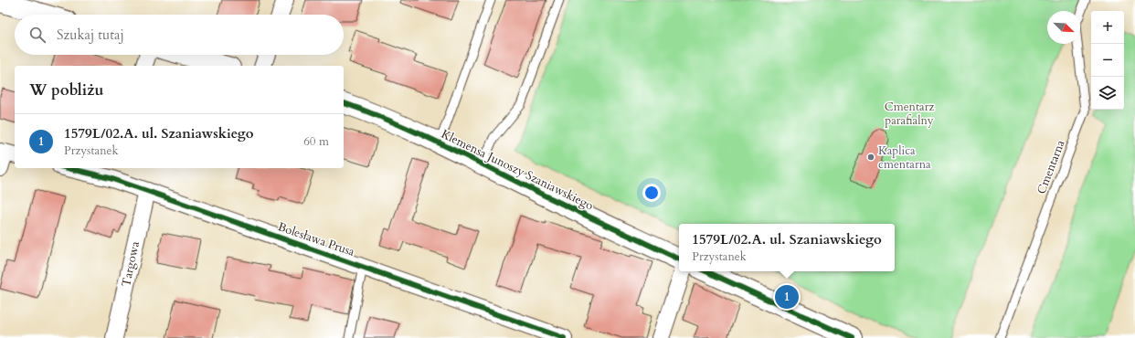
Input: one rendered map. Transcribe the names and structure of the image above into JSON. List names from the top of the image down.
{
  "streets": {
    "street": ["Klemensa Junoszy Szaniawskiego", "Bolesława Prusa", "Targowa"],
    "lane": ["Cmentarna"]
  },
  "crossings": [
    ["Bolesława Prusa", "Targowa"]
  ],
  "parks": ["Cmentarz parafialny"],
  "places": ["Kaplica cmentarna"],
  "north": "bottom right",
  "page": {
    "map_buttons": ["+", "−"],
    "search": "Szukaj tutaj",
    "heading": "W pobliżu",
    "list": [
      {
        "mark": "1",
        "name": "1579L/02.A. ul. Szaniawskiego",
        "note": "Przystanek",
        "value": "60 m"
      }
    ],
    "popup": ["1579L/02.A. ul. Szaniawskiego", "Przystanek"],
    "pins": "1"
  }
}
